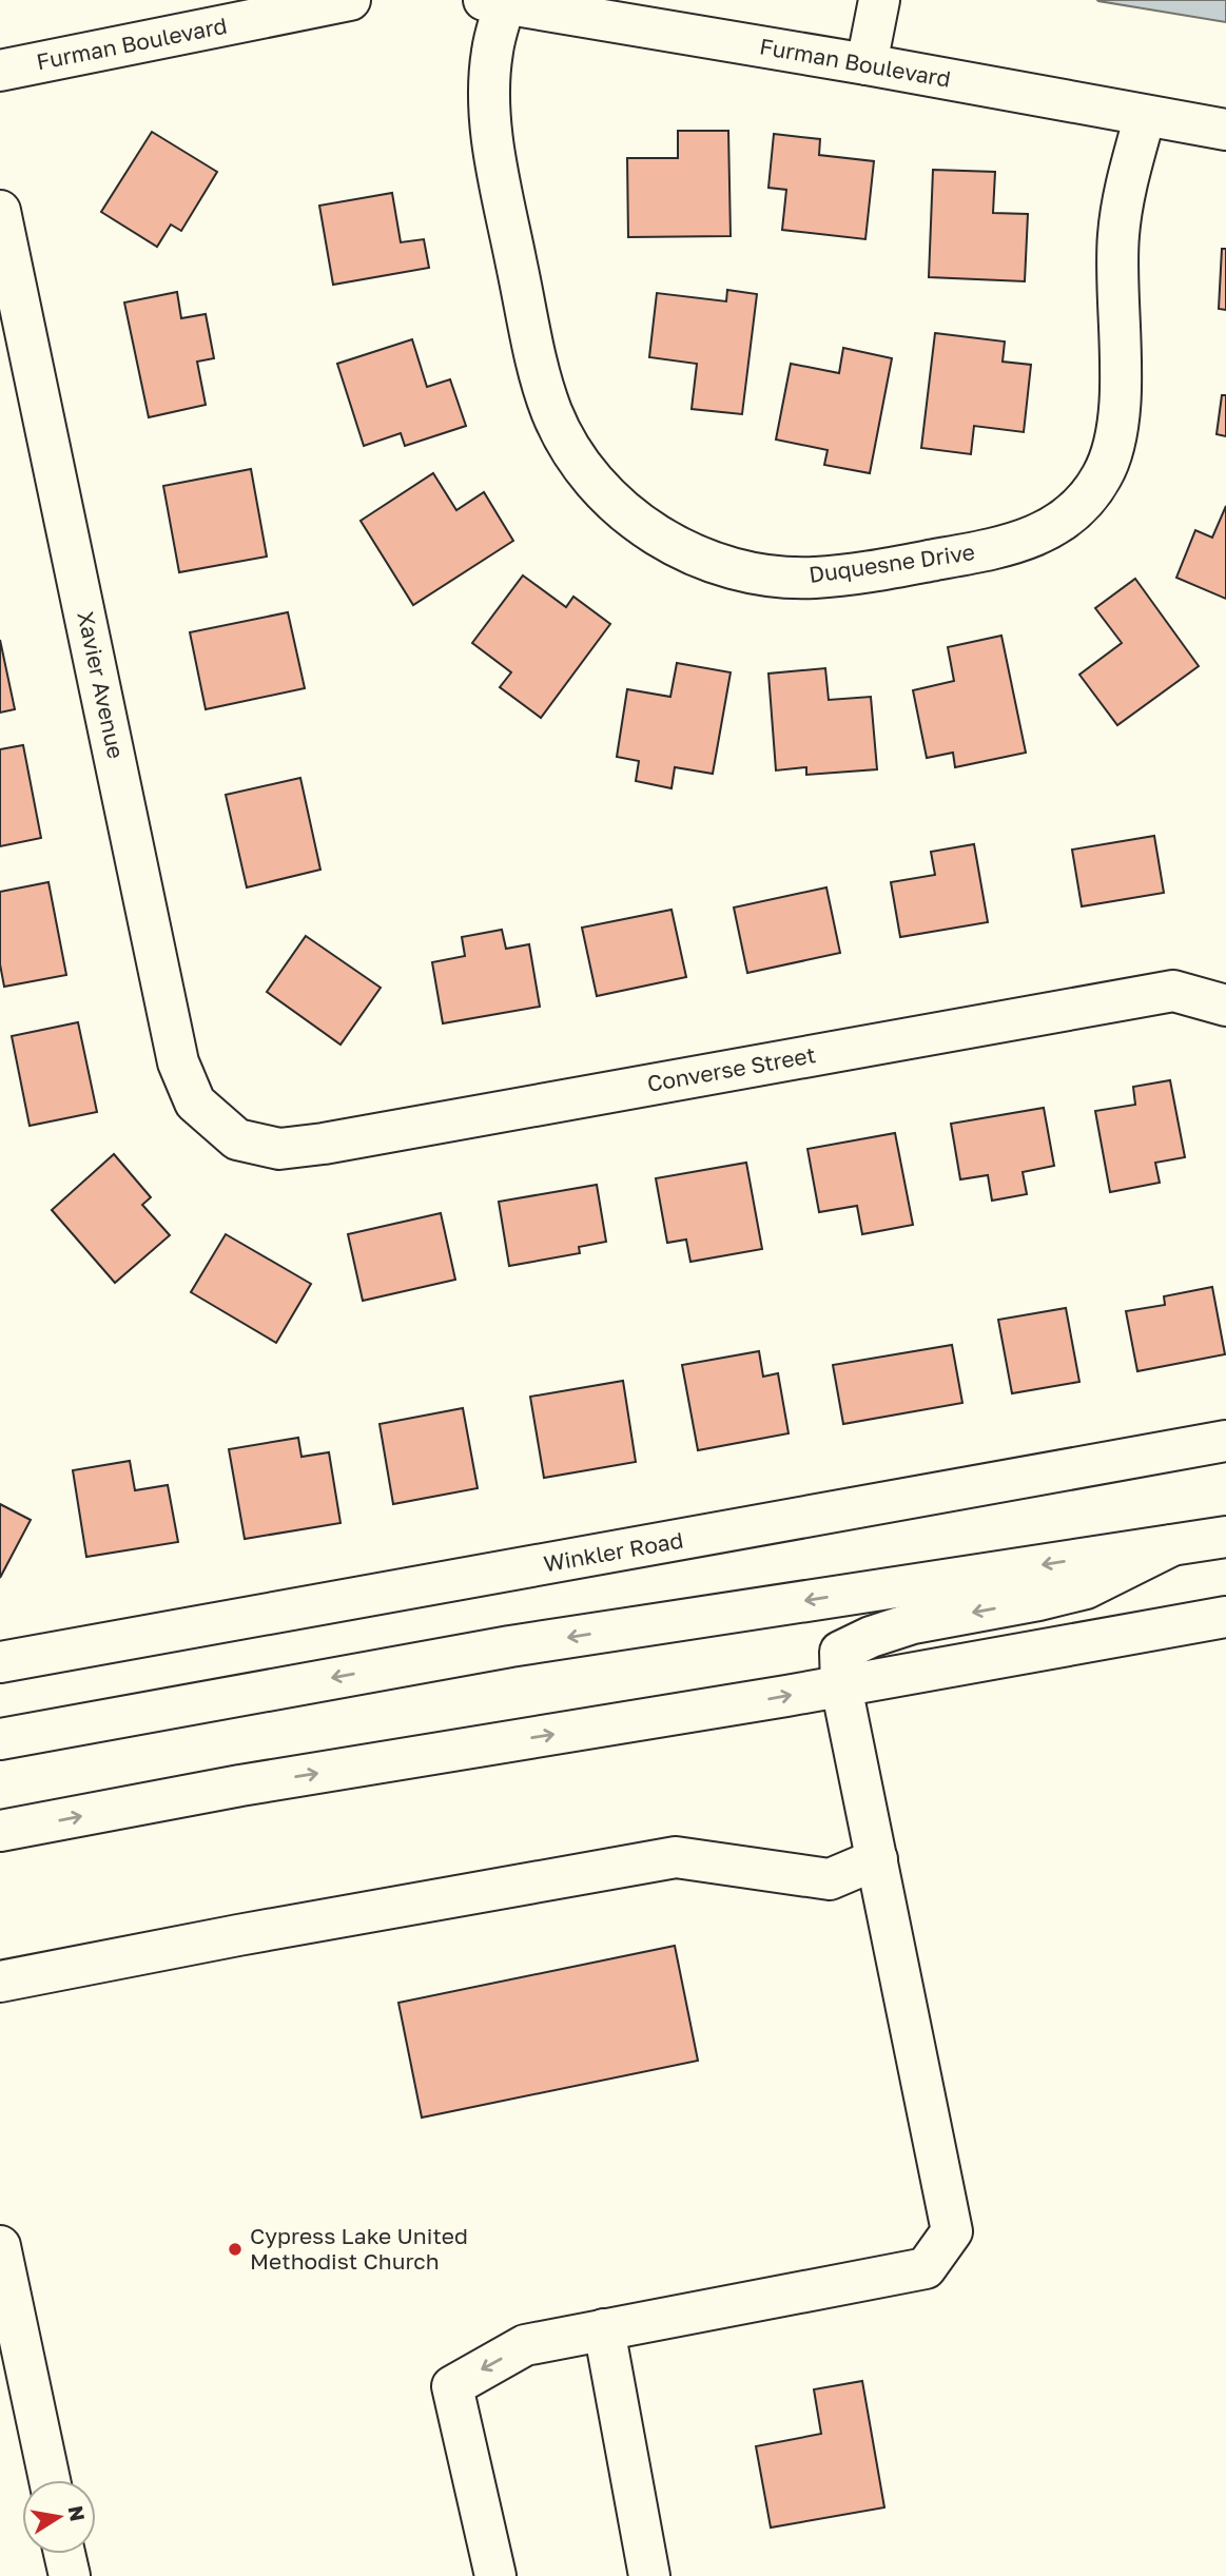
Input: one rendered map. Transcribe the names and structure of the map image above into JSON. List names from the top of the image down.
{
  "streets": {
    "street": [
      "Furman Boulevard",
      "Duquesne Drive",
      "Xavier Avenue",
      "Converse Street",
      "Winkler Road"
    ]
  },
  "crossings": [
    ["Furman Boulevard", "Duquesne Drive"],
    ["Xavier Avenue", "Converse Street"]
  ],
  "places": ["Cypress Lake United Methodist Church"],
  "north": "right"
}
